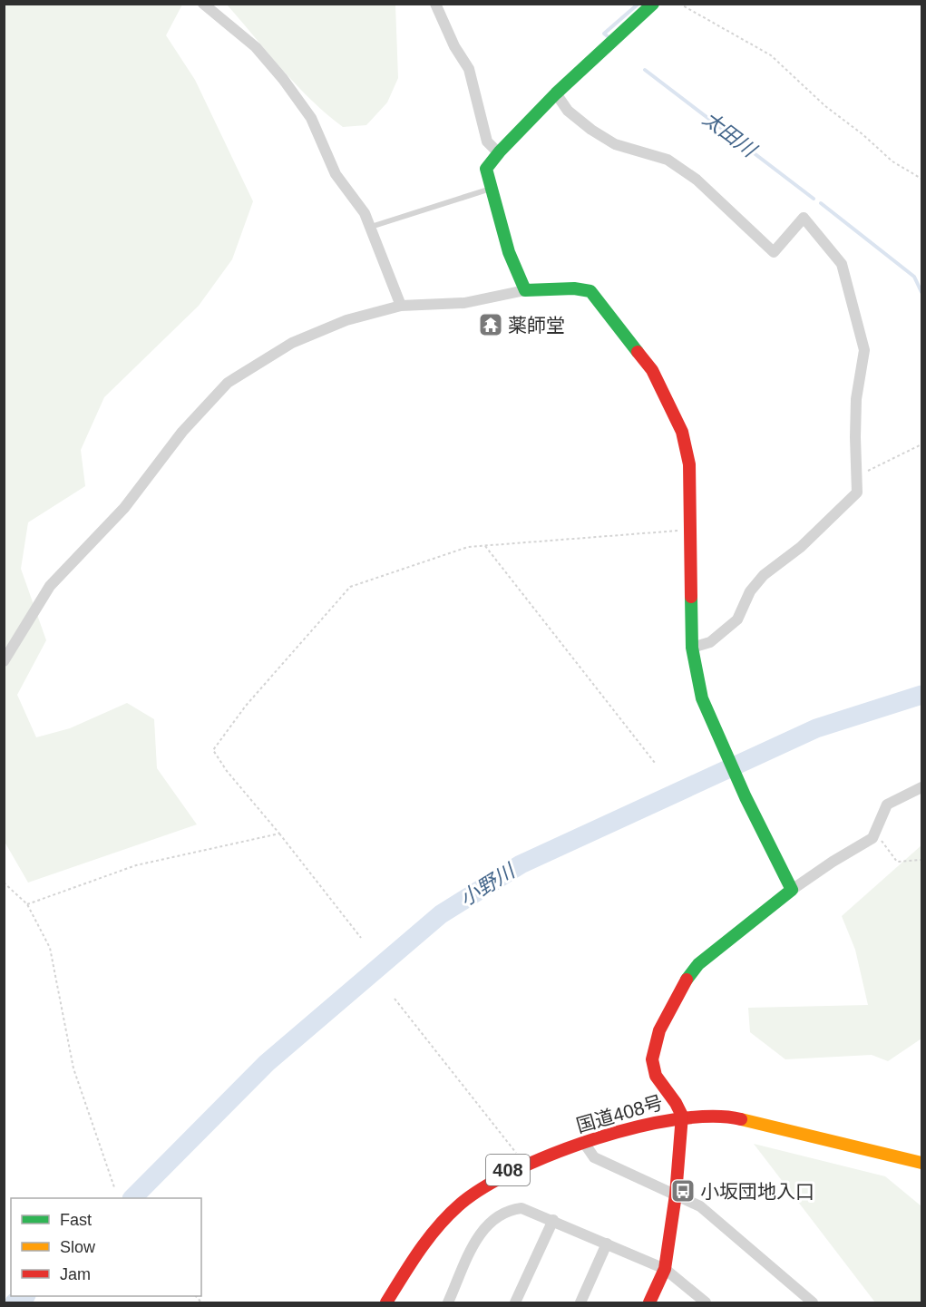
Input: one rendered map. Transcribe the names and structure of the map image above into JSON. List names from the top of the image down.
{
  "streets": {
    "main road": ["国道408号", "408"]
  },
  "water": ["太田川", "小野川"],
  "places": {
    "temple": ["薬師堂"],
    "bus stop": ["小坂団地入口"]
  },
  "legend": ["Fast", "Slow", "Jam"]
}
